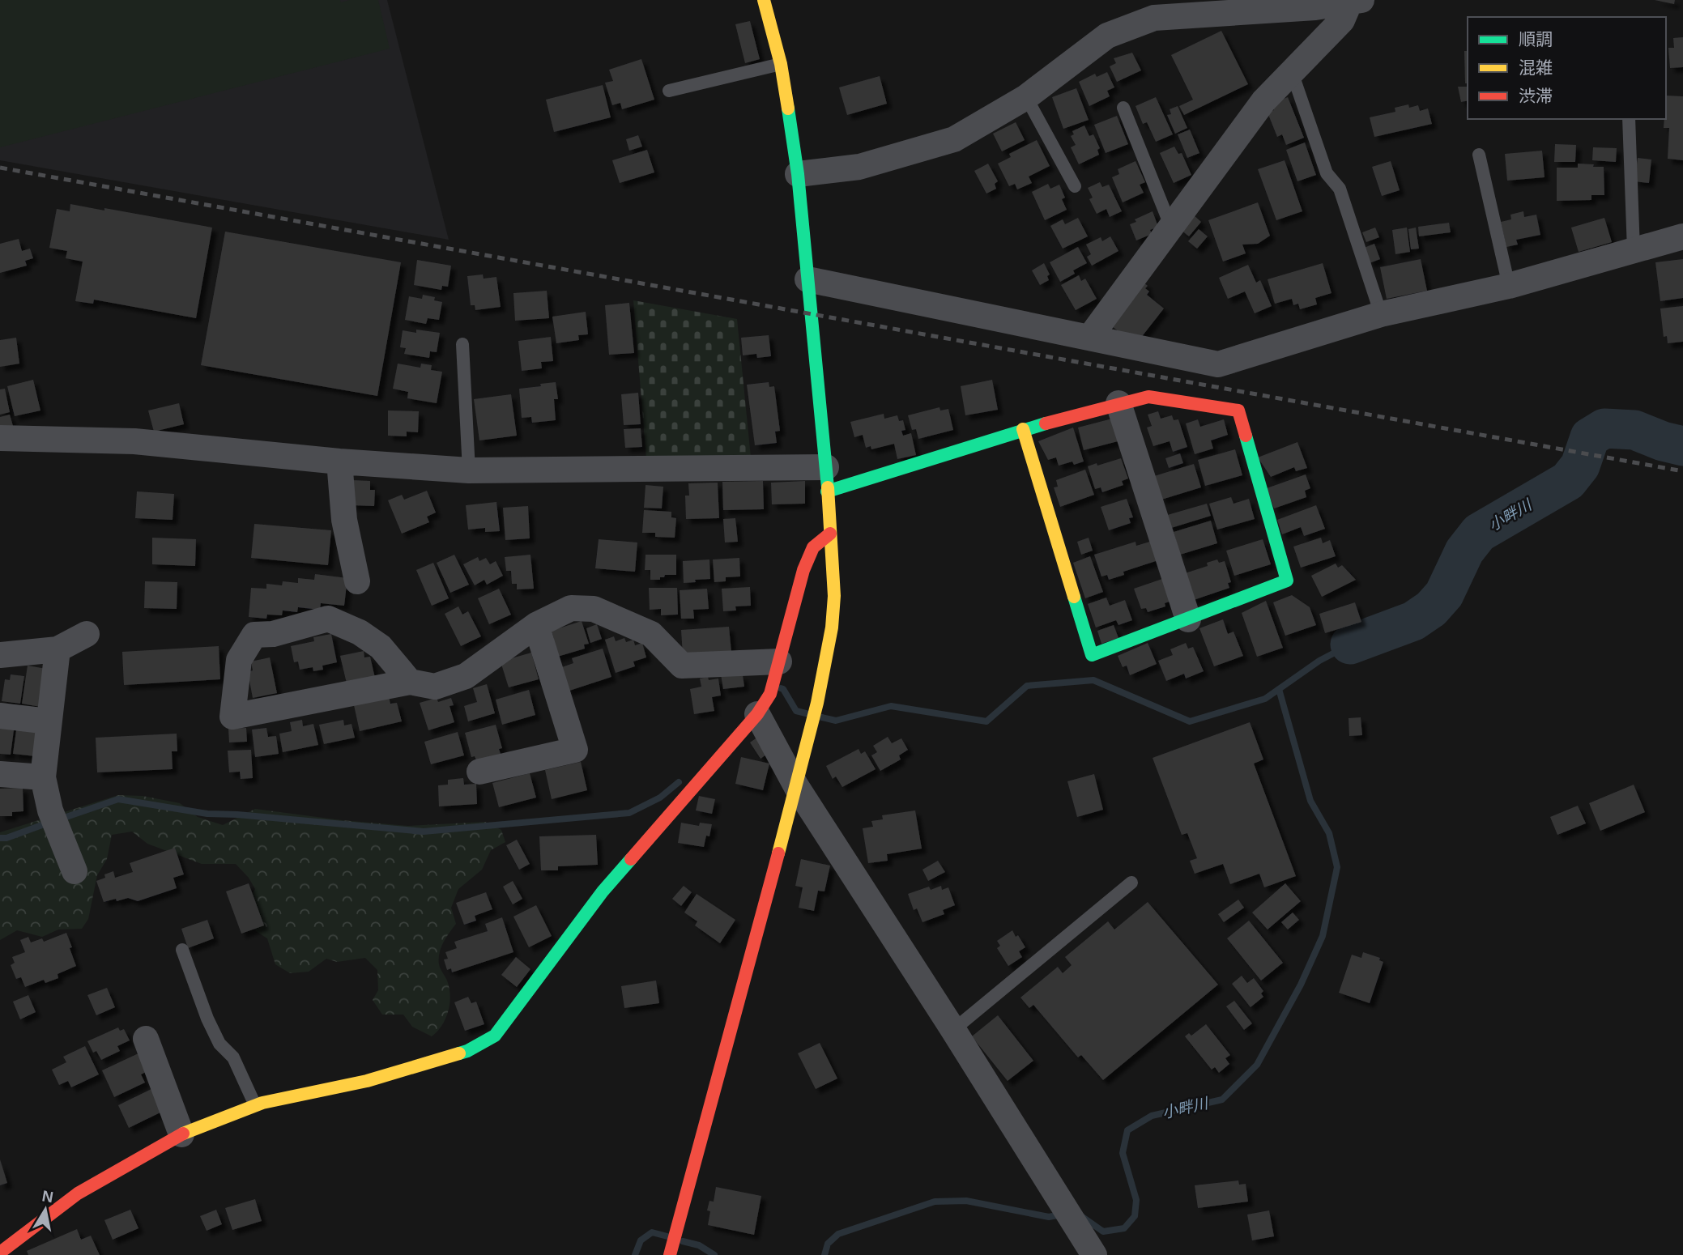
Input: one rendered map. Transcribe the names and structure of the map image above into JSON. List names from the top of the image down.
{
  "water": ["小畔川"],
  "legend": ["順調", "混雑", "渋滞"],
  "north": "top"
}
